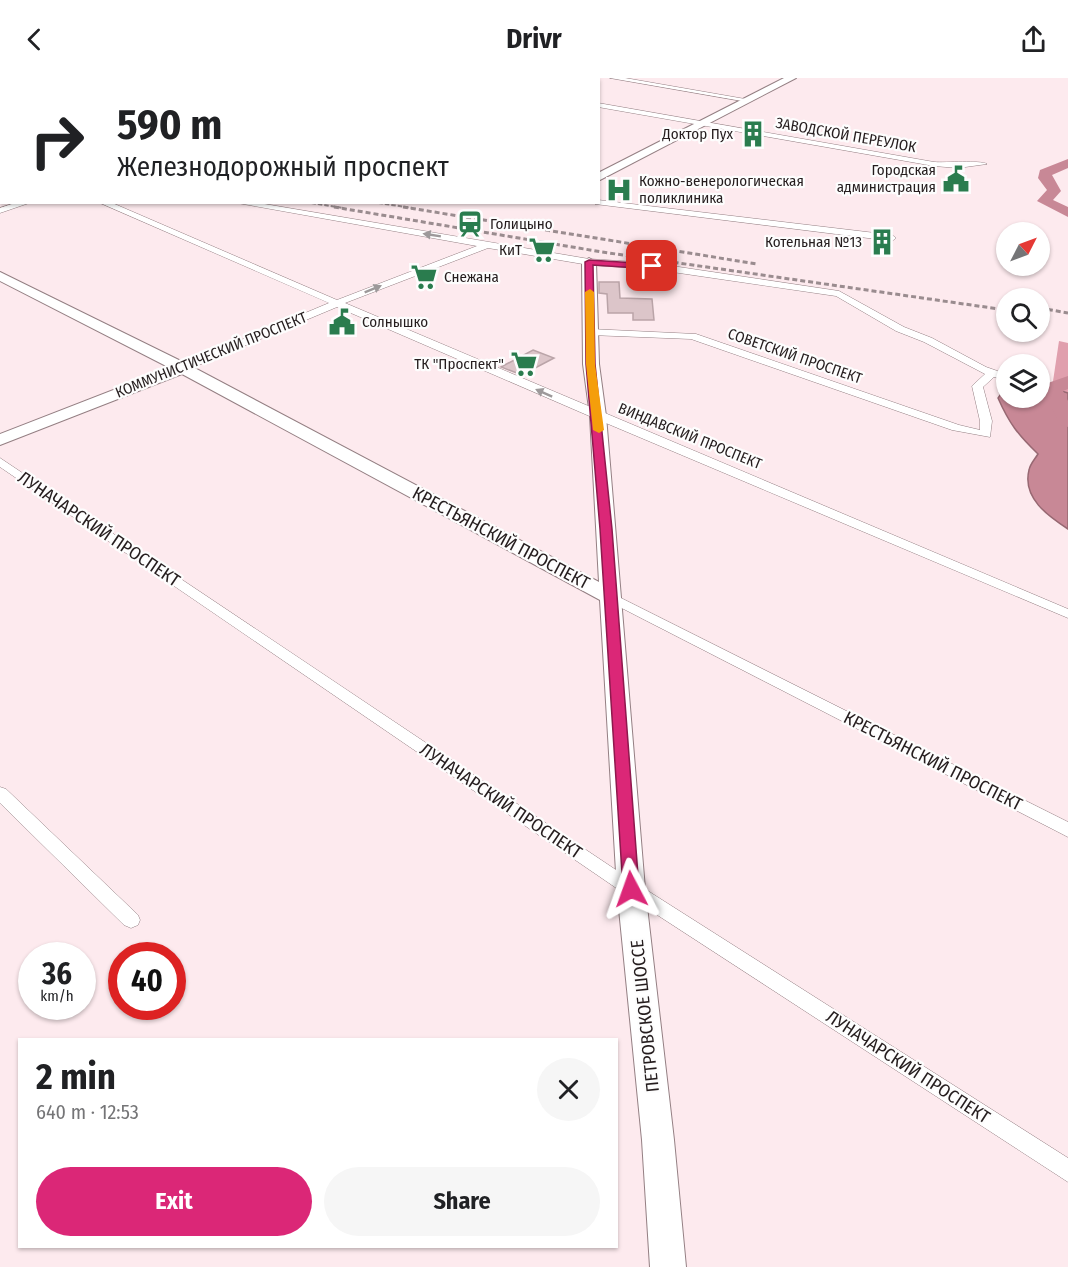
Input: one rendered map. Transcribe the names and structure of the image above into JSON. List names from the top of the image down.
{
  "streets": {
    "street": [
      "ЗАВОДСКОЙ ПЕРЕУЛОК",
      "КОММУНИСТИЧЕСКИЙ ПРОСПЕКТ",
      "СОВЕТСКИЙ ПРОСПЕКТ",
      "ВИНДАВСКИЙ ПРОСПЕКТ",
      "ЛУНАЧАРСКИЙ ПРОСПЕКТ",
      "КРЕСТЬЯНСКИЙ ПРОСПЕКТ",
      "ПЕТРОВСКОЕ ШОССЕ"
    ]
  },
  "crossings": [
    ["КОММУНИСТИЧЕСКИЙ ПРОСПЕКТ", "ВИНДАВСКИЙ ПРОСПЕКТ"],
    ["КОММУНИСТИЧЕСКИЙ ПРОСПЕКТ", "КРЕСТЬЯНСКИЙ ПРОСПЕКТ"],
    ["СОВЕТСКИЙ ПРОСПЕКТ", "ПЕТРОВСКОЕ ШОССЕ"],
    ["ВИНДАВСКИЙ ПРОСПЕКТ", "ПЕТРОВСКОЕ ШОССЕ"],
    ["ЛУНАЧАРСКИЙ ПРОСПЕКТ", "ПЕТРОВСКОЕ ШОССЕ"],
    ["КРЕСТЬЯНСКИЙ ПРОСПЕКТ", "ПЕТРОВСКОЕ ШОССЕ"]
  ],
  "places": {
    "building": ["Доктор Пух", "Котельная №13"],
    "public building": ["Городская администрация", "Солнышко"],
    "hospital": ["Кожно-венерологическая поликлиника"],
    "station": ["Голицыно"],
    "supermarket": ["КиТ", "Снежана", "ТК \"Проспект\""]
  },
  "north": "top right",
  "page": {
    "header": "Drivr",
    "turn": ["590 m", "Железнодорожный проспект"],
    "speed": "36 km/h",
    "limit": "40",
    "heading": ["2 min", "640 m · 12:53"],
    "buttons": ["Exit", "Share"]
  }
}
